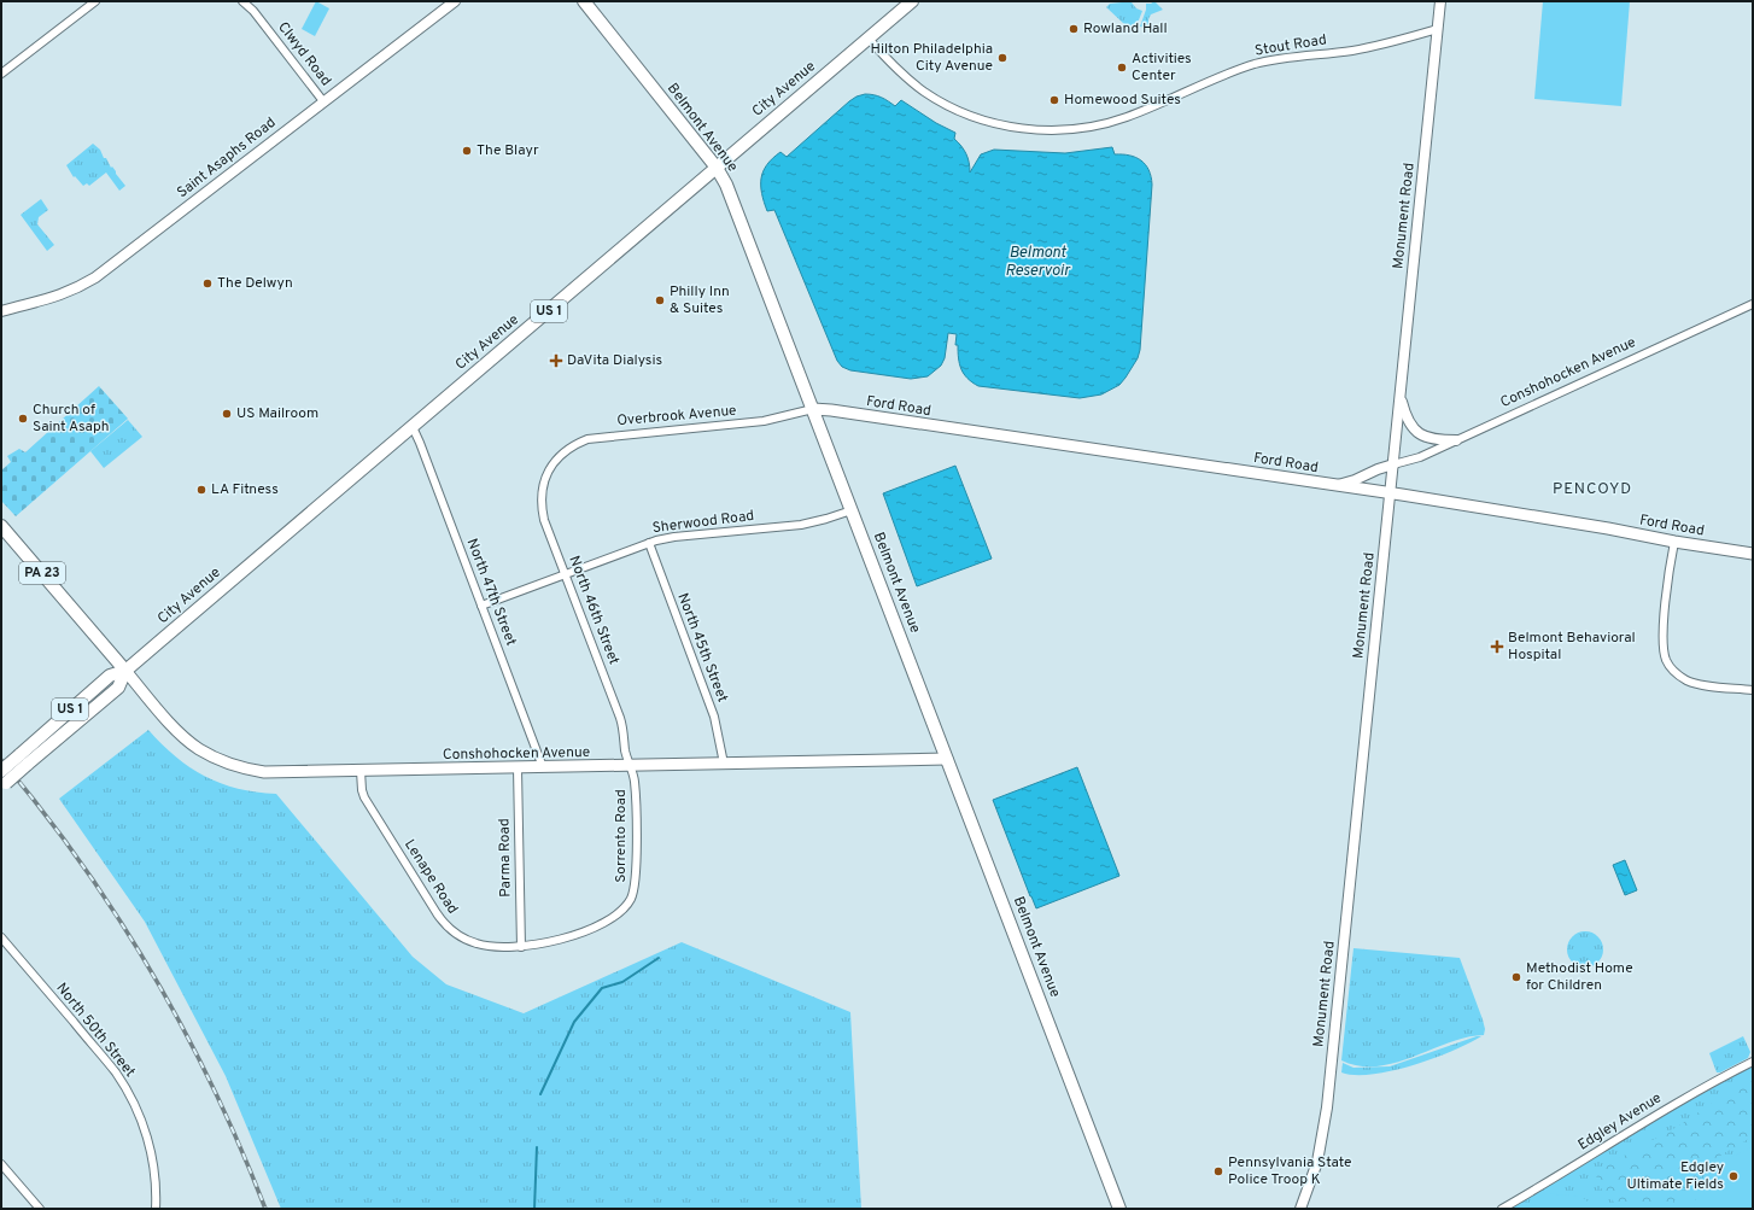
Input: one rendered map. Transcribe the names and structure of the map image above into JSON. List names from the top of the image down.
{
  "streets": {
    "main road": [
      "City Avenue",
      "Belmont Avenue",
      "US 1",
      "Conshohocken Avenue",
      "Ford Road",
      "PA 23"
    ],
    "street": [
      "Stout Road",
      "Clwyd Road",
      "Saint Asaphs Road",
      "Monument Road",
      "Overbrook Avenue",
      "Sherwood Road",
      "North 47th Street",
      "North 46th Street",
      "North 45th Street",
      "Sorrento Road",
      "Parma Road",
      "Lenape Road",
      "North 50th Street",
      "Edgley Avenue"
    ]
  },
  "crossings": [
    ["Stout Road", "City Avenue"],
    ["Stout Road", "Monument Road"],
    ["Clwyd Road", "Saint Asaphs Road"],
    ["City Avenue", "Belmont Avenue"],
    ["City Avenue", "Conshohocken Avenue"],
    ["City Avenue", "PA 23"],
    ["City Avenue", "North 47th Street"],
    ["Belmont Avenue", "Conshohocken Avenue"],
    ["Belmont Avenue", "Ford Road"],
    ["Belmont Avenue", "Overbrook Avenue"],
    ["Belmont Avenue", "Sherwood Road"],
    ["Monument Road", "Conshohocken Avenue"],
    ["Monument Road", "Ford Road"],
    ["Conshohocken Avenue", "PA 23"],
    ["Conshohocken Avenue", "North 47th Street"],
    ["Conshohocken Avenue", "North 46th Street"],
    ["Conshohocken Avenue", "North 45th Street"],
    ["Conshohocken Avenue", "Sorrento Road"],
    ["Conshohocken Avenue", "Parma Road"],
    ["Conshohocken Avenue", "Lenape Road"],
    ["Ford Road", "Overbrook Avenue"],
    ["Overbrook Avenue", "North 46th Street"],
    ["Sherwood Road", "North 47th Street"],
    ["Sherwood Road", "North 46th Street"],
    ["Sherwood Road", "North 45th Street"],
    ["North 46th Street", "Sorrento Road"],
    ["Sorrento Road", "Parma Road"],
    ["Sorrento Road", "Lenape Road"],
    ["Parma Road", "Lenape Road"]
  ],
  "districts": ["PENCOYD"],
  "water": ["Belmont Reservoir"],
  "places": {
    "other": [
      "Rowland Hall",
      "Hilton Philadelphia City Avenue",
      "Activities Center",
      "Homewood Suites",
      "The Blayr",
      "The Delwyn",
      "Philly Inn & Suites",
      "US Mailroom",
      "Church of Saint Asaph",
      "LA Fitness",
      "Methodist Home for Children",
      "Pennsylvania State Police Troop K",
      "Edgley Ultimate Fields"
    ],
    "health": ["DaVita Dialysis", "Belmont Behavioral Hospital"]
  }
}
